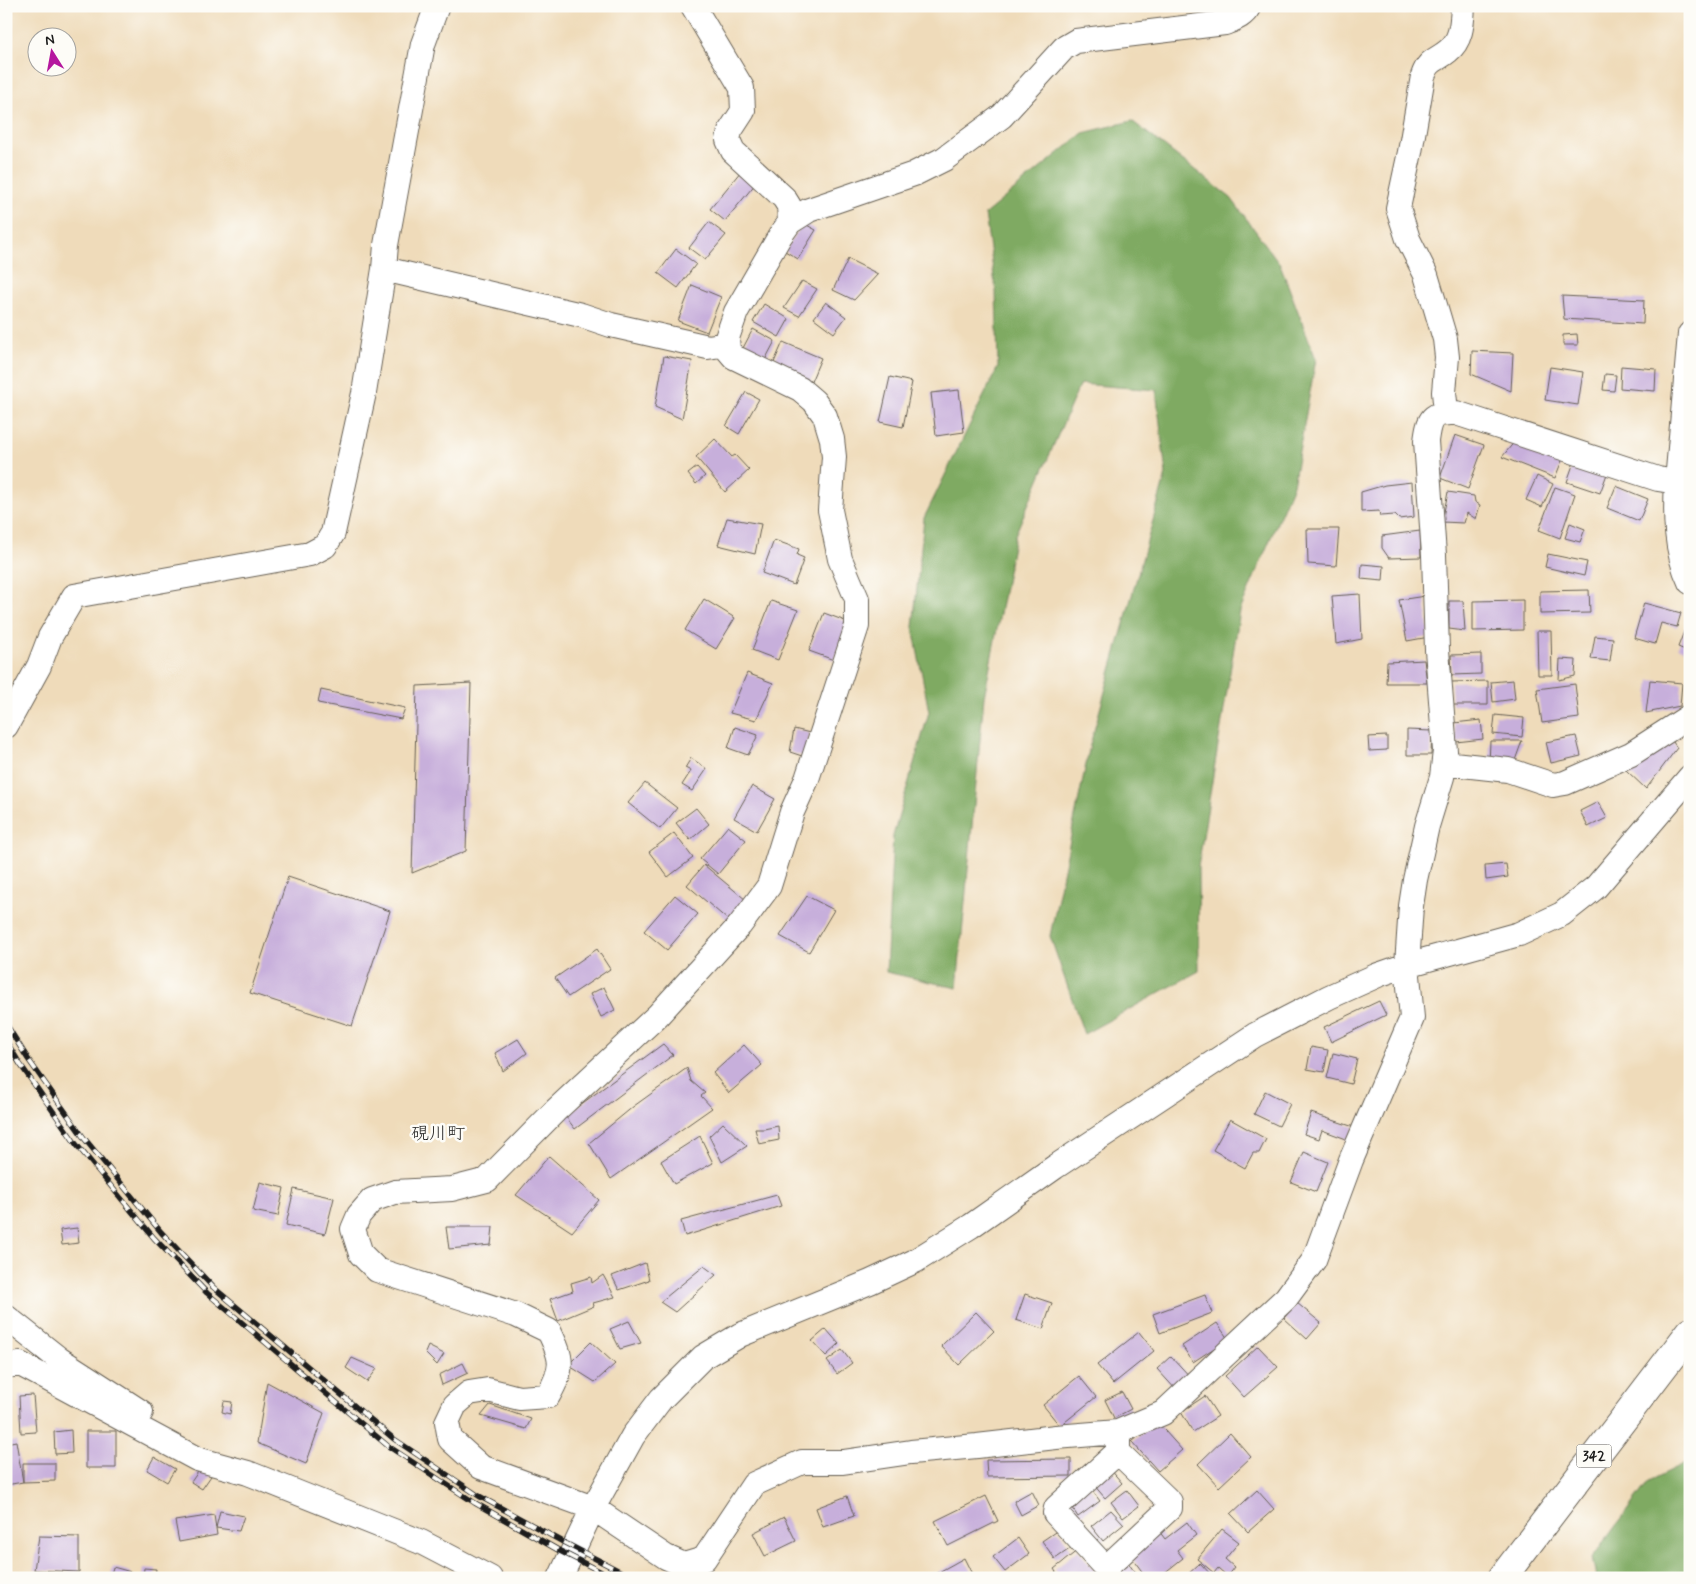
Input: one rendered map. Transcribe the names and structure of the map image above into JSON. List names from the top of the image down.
{
  "streets": {
    "highway": ["342"]
  },
  "districts": ["硯川町"],
  "north": "top"
}
